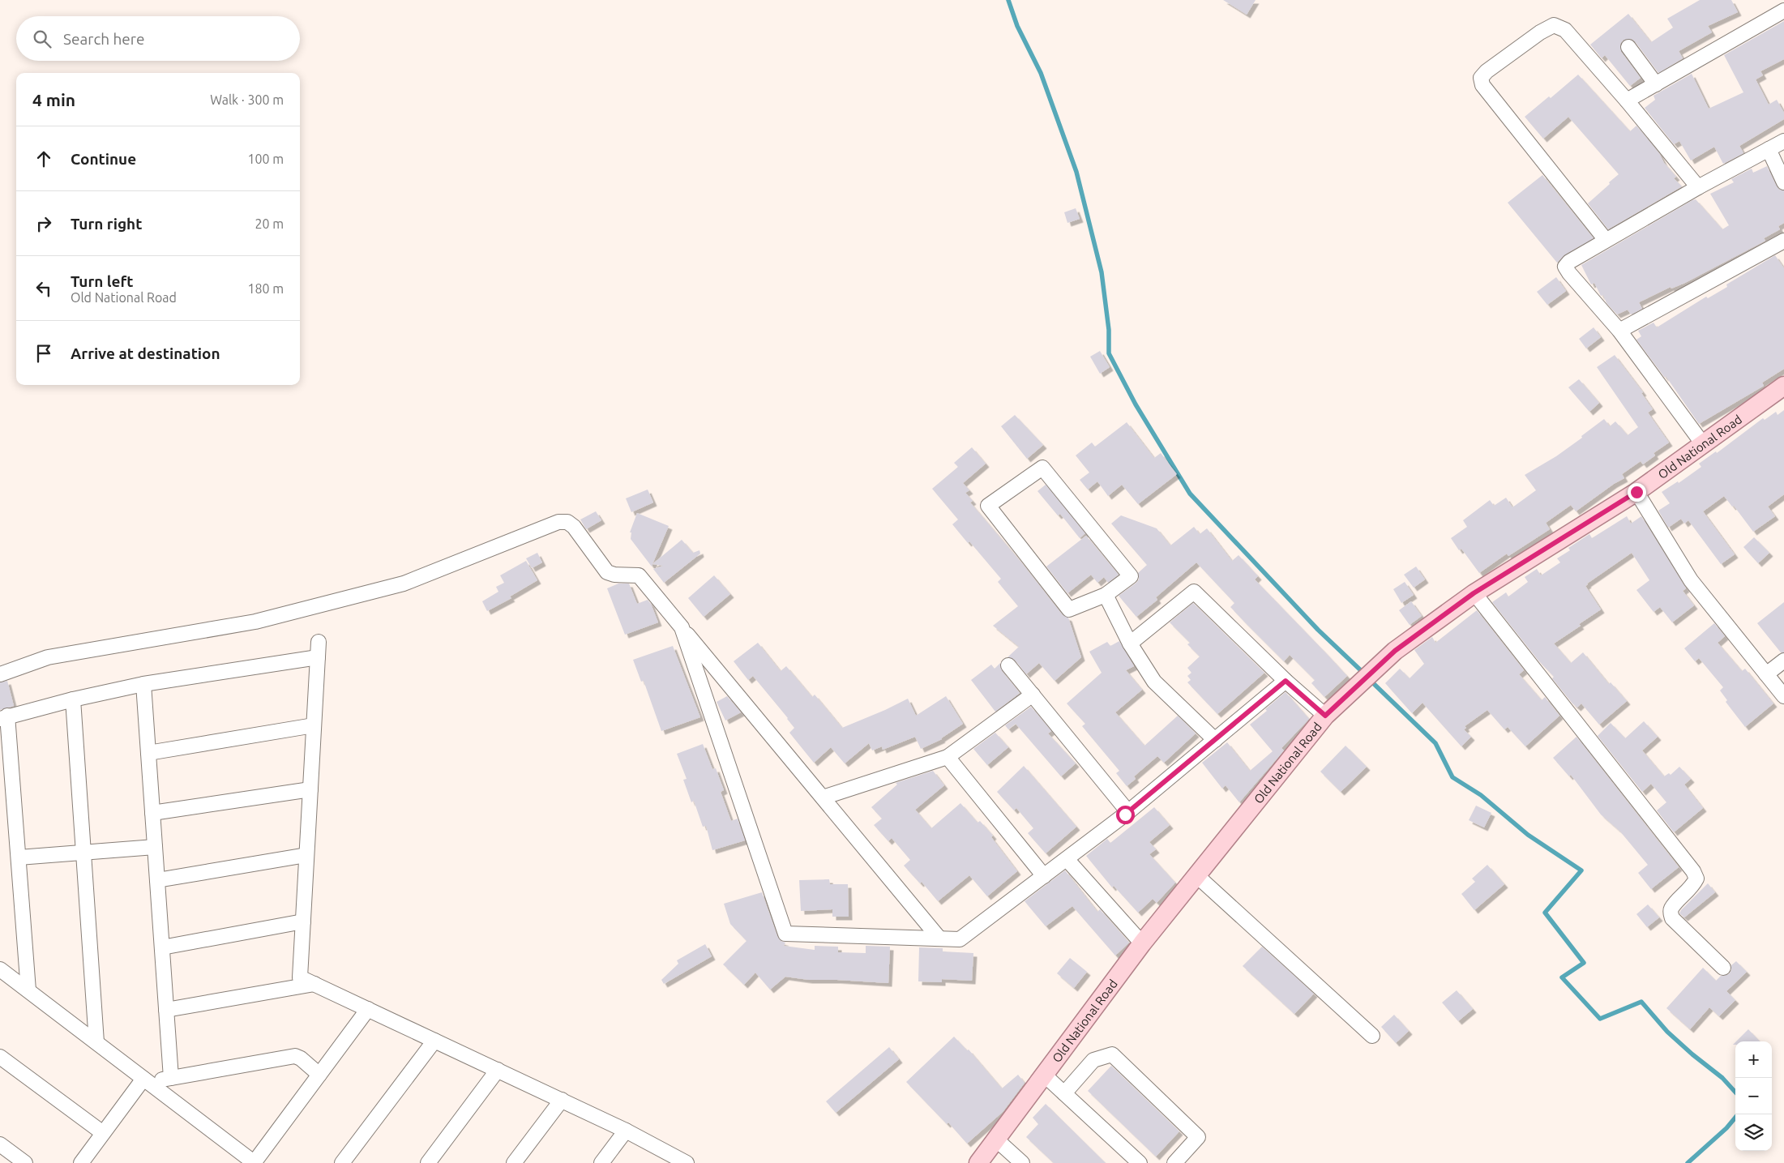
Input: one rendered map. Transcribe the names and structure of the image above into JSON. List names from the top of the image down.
{
  "streets": {
    "main road": ["Old National Road"]
  },
  "page": {
    "search": "Search here",
    "heading": ["4 min", "Walk · 300 m"],
    "list": [
      ["Continue", "100 m"],
      ["Turn right", "20 m"],
      ["Turn left", "Old National Road", "180 m"],
      "Arrive at destination"
    ],
    "map_buttons": ["+", "−"]
  }
}
